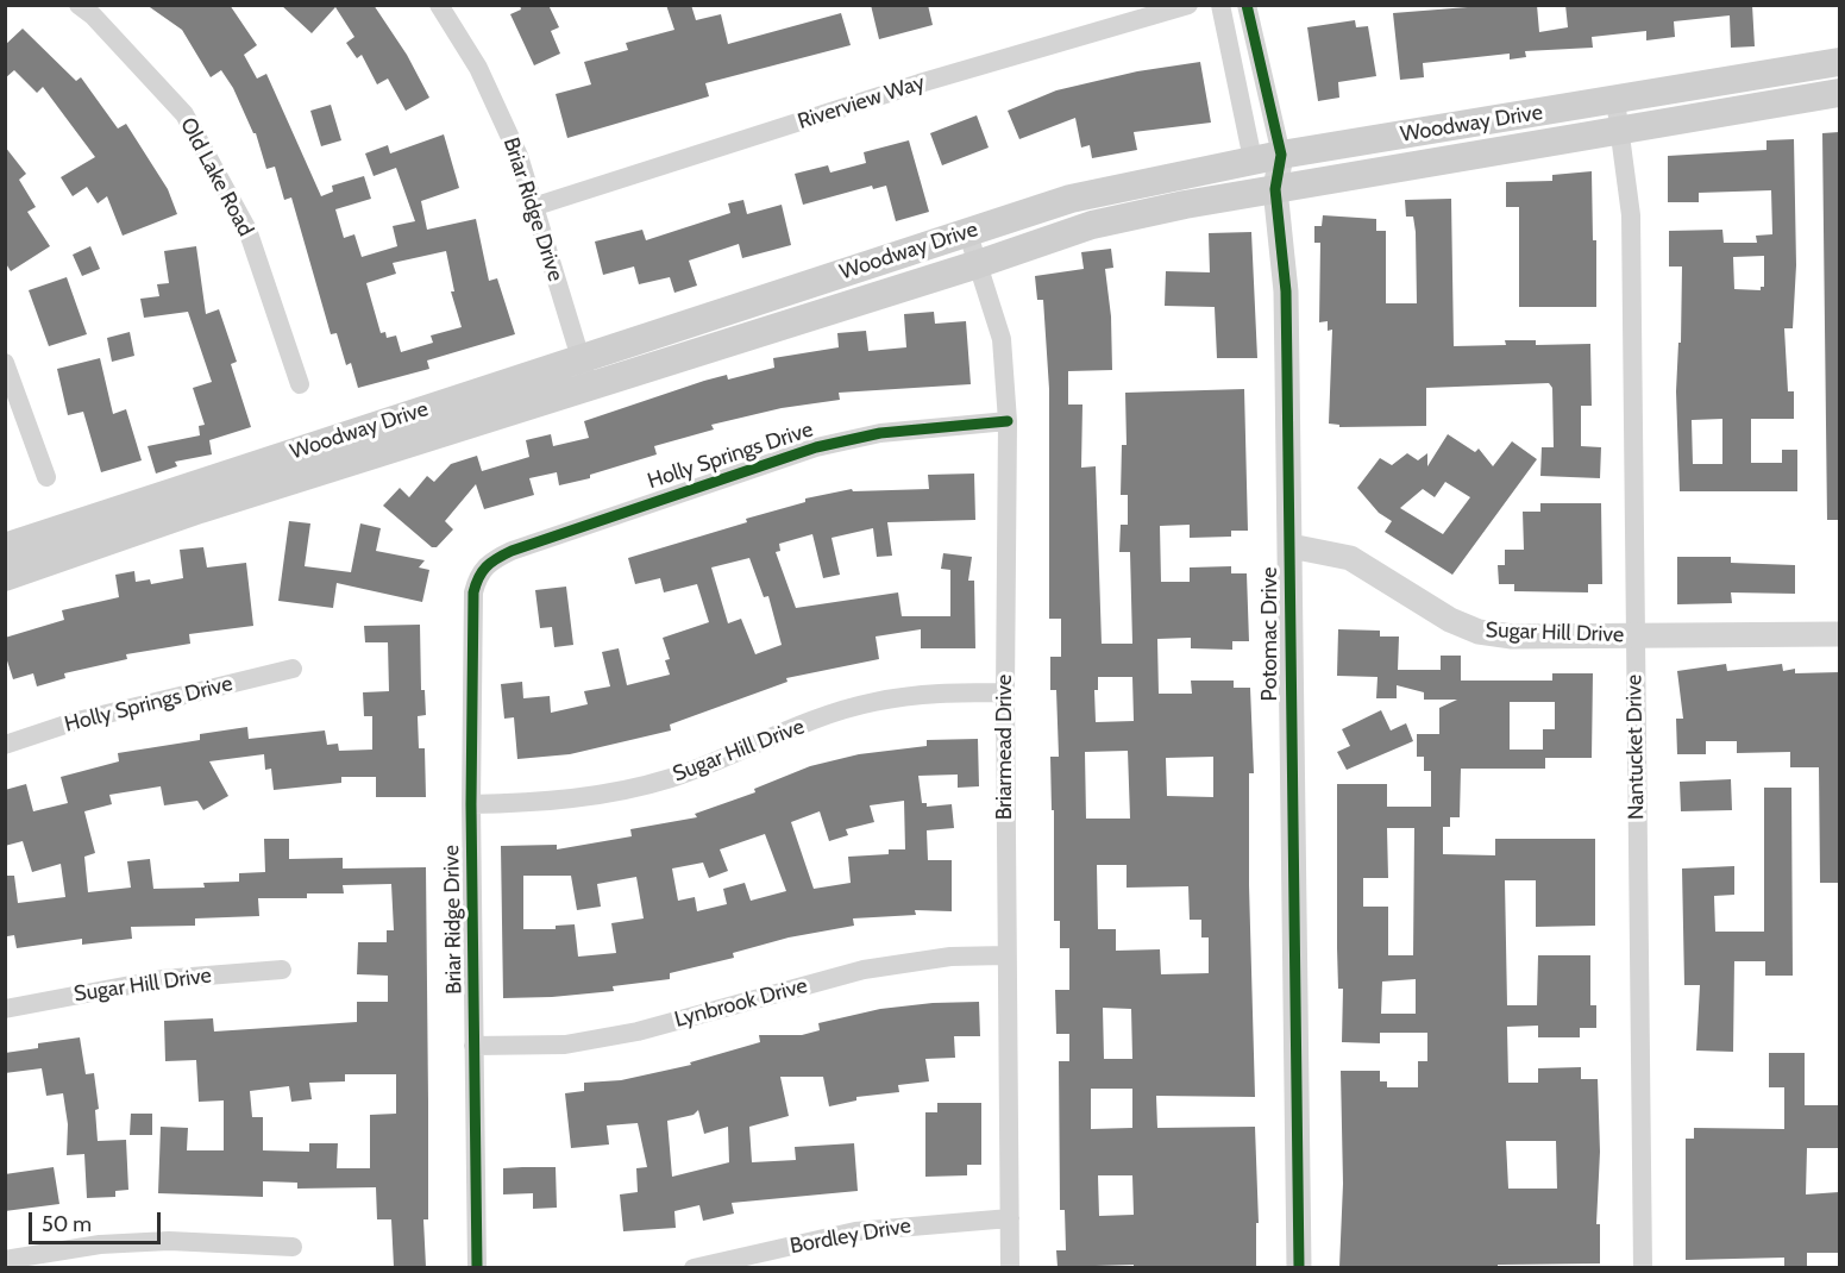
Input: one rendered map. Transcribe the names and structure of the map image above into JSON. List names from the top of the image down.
{
  "streets": {
    "main road": ["Woodway Drive"],
    "street": [
      "Riverview Way",
      "Old Lake Road",
      "Briar Ridge Drive",
      "Holly Springs Drive",
      "Sugar Hill Drive",
      "Potomac Drive",
      "Briarmead Drive",
      "Nantucket Drive",
      "Lynbrook Drive",
      "Bordley Drive"
    ]
  },
  "crossings": [
    ["Riverview Way", "Briar Ridge Drive"],
    ["Woodway Drive", "Briar Ridge Drive"],
    ["Woodway Drive", "Potomac Drive"],
    ["Woodway Drive", "Briarmead Drive"],
    ["Woodway Drive", "Nantucket Drive"],
    ["Briar Ridge Drive", "Holly Springs Drive"],
    ["Briar Ridge Drive", "Sugar Hill Drive"],
    ["Briar Ridge Drive", "Lynbrook Drive"],
    ["Holly Springs Drive", "Briarmead Drive"],
    ["Sugar Hill Drive", "Potomac Drive"],
    ["Sugar Hill Drive", "Briarmead Drive"],
    ["Sugar Hill Drive", "Nantucket Drive"],
    ["Briarmead Drive", "Lynbrook Drive"],
    ["Briarmead Drive", "Bordley Drive"]
  ],
  "scale_bar": "50 m"
}
